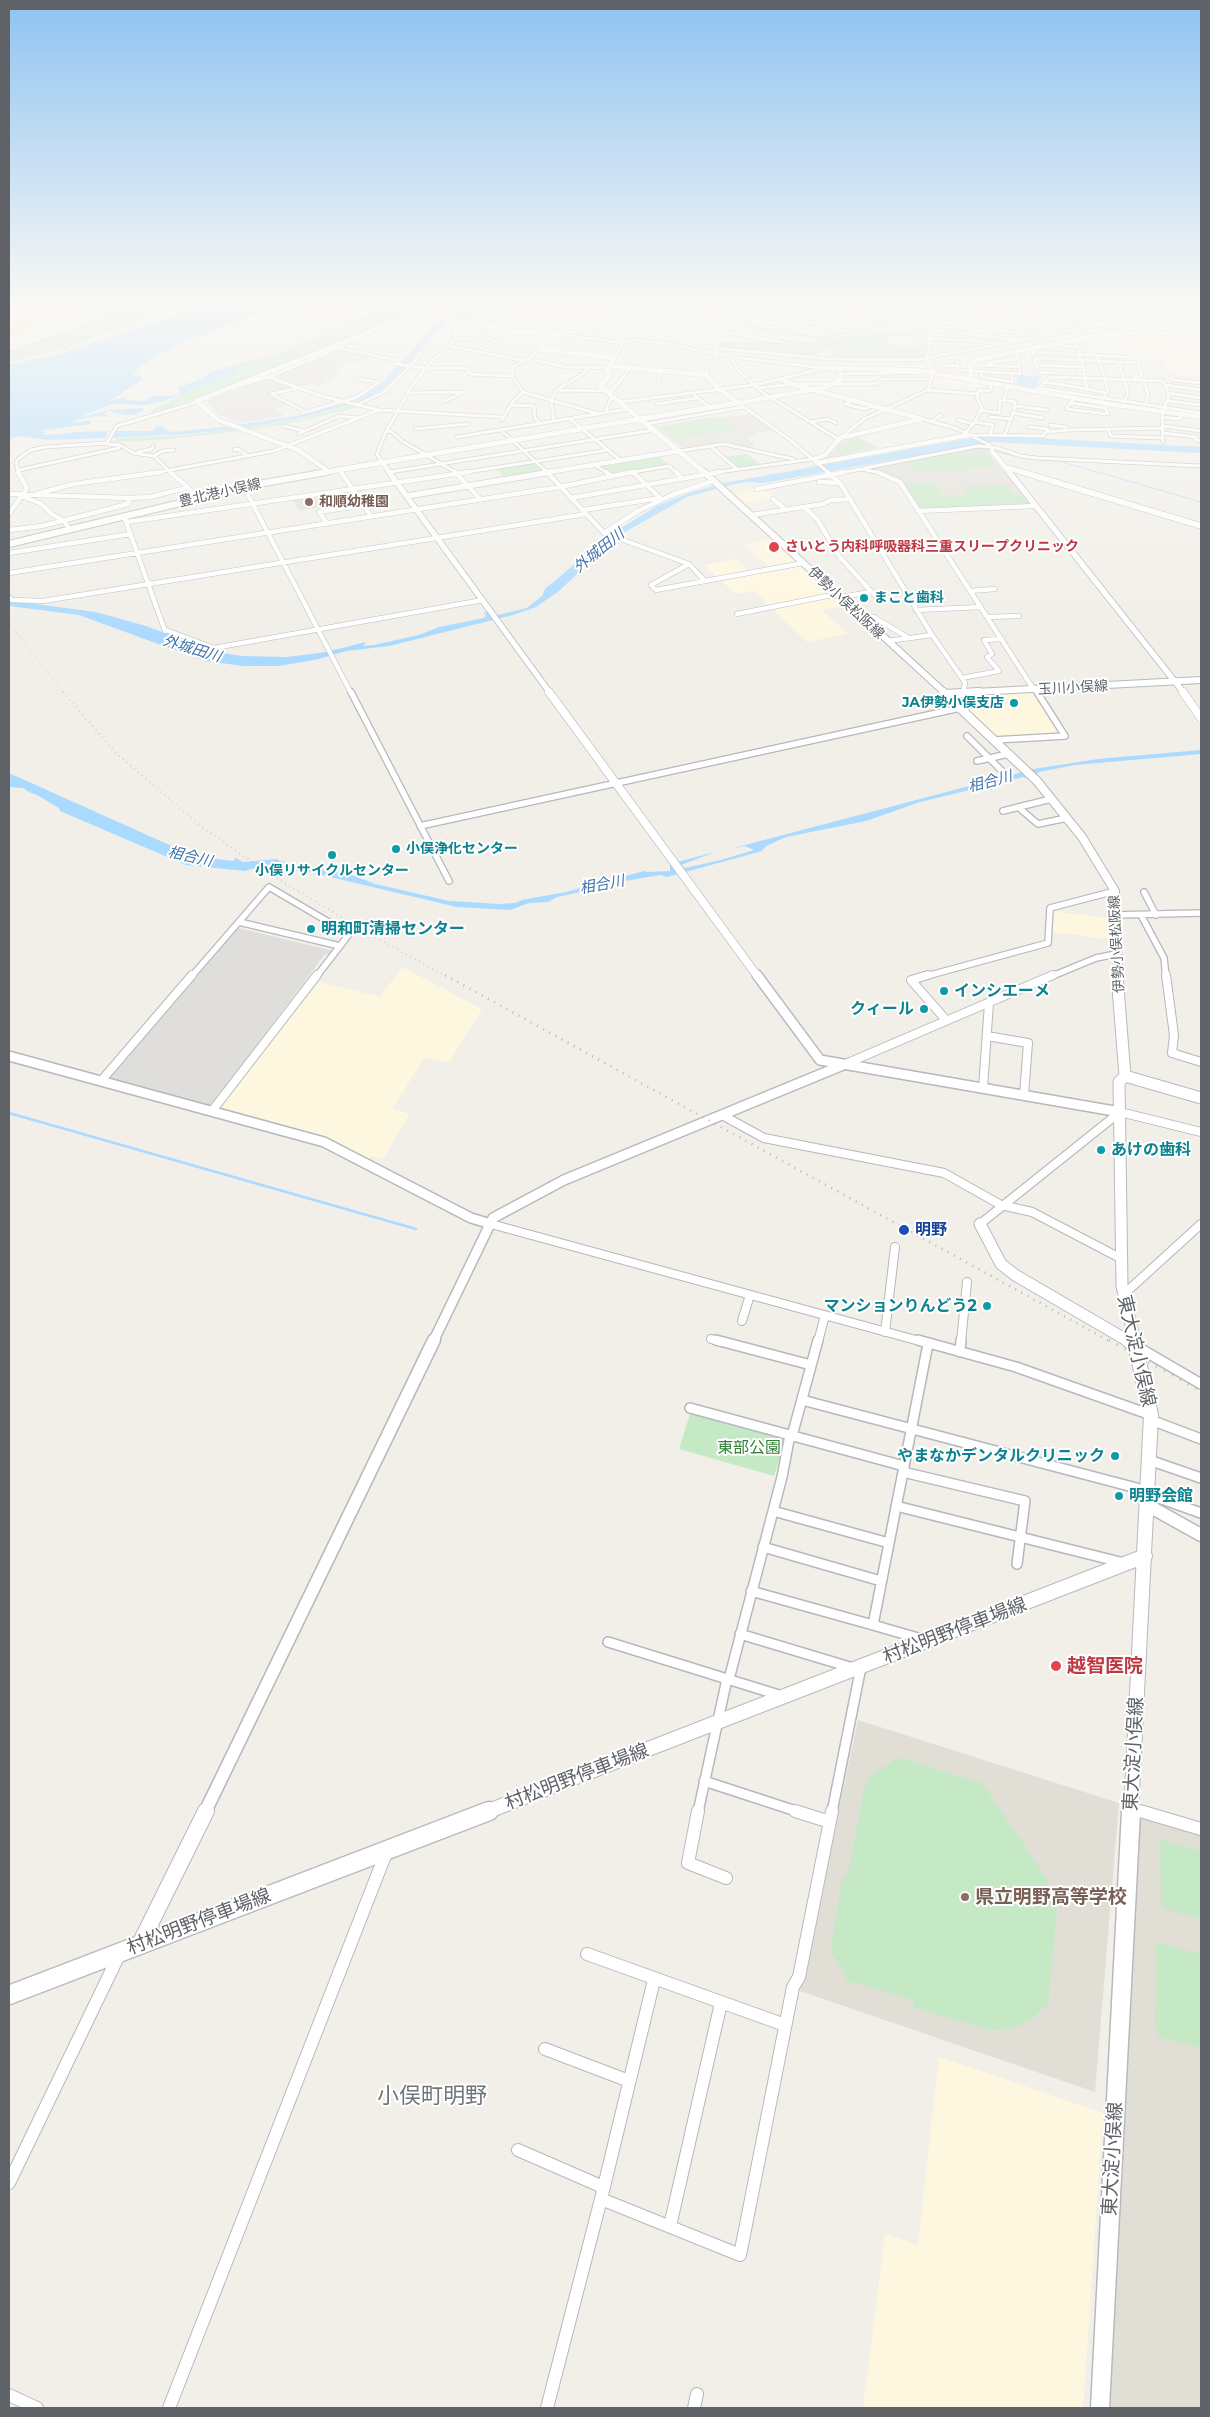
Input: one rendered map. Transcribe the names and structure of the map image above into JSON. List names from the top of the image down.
{
  "streets": {
    "main road": [
      "豊北港小俣線",
      "伊勢小俣松阪線",
      "玉川小俣線",
      "東大淀小俣線",
      "村松明野停車場線"
    ]
  },
  "crossings": [
    ["豊北港小俣線", "伊勢小俣松阪線"],
    ["伊勢小俣松阪線", "玉川小俣線"],
    ["伊勢小俣松阪線", "東大淀小俣線"],
    ["東大淀小俣線", "村松明野停車場線"]
  ],
  "districts": ["小俣町明野"],
  "water": ["外城田川", "相合川"],
  "parks": ["東部公園"],
  "places": [
    "和順幼稚園",
    "さいとう内科呼吸器科三重スリープクリニック",
    "まこと歯科",
    "JA伊勢小俣支店",
    "小俣浄化センター",
    "小俣リサイクルセンター",
    "明和町清掃センター",
    "インシエーメ",
    "クィール",
    "あけの歯科",
    "明野",
    "マンションりんどう2",
    "やまなかデンタルクリニック",
    "明野会館",
    "越智医院",
    "県立明野高等学校"
  ]
}
